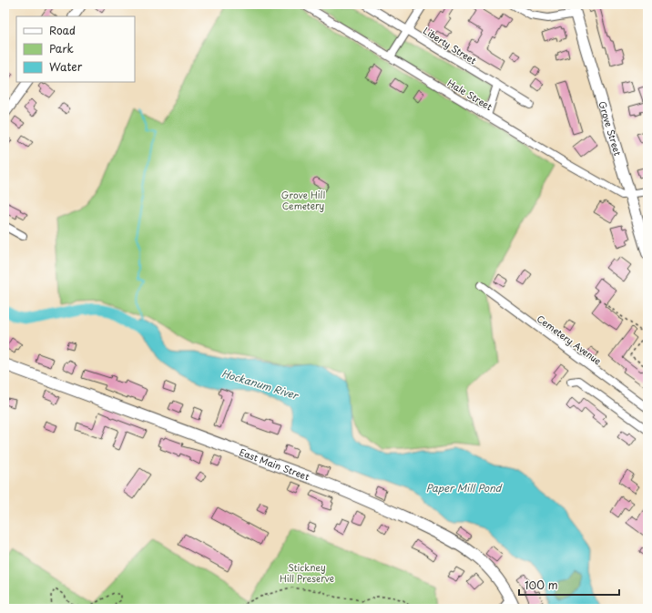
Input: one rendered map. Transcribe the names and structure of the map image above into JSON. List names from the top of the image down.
{
  "streets": {
    "main road": ["Grove Street", "East Main Street"],
    "street": ["Liberty Street", "Hale Street", "Cemetery Avenue"]
  },
  "crossings": [
    ["Hale Street", "Grove Street"]
  ],
  "water": ["Hockanum River", "Paper Mill Pond"],
  "parks": ["Grove Hill Cemetery", "Stickney Hill Preserve"],
  "legend": ["Road", "Park", "Water"],
  "scale_bar": "100 m"
}
